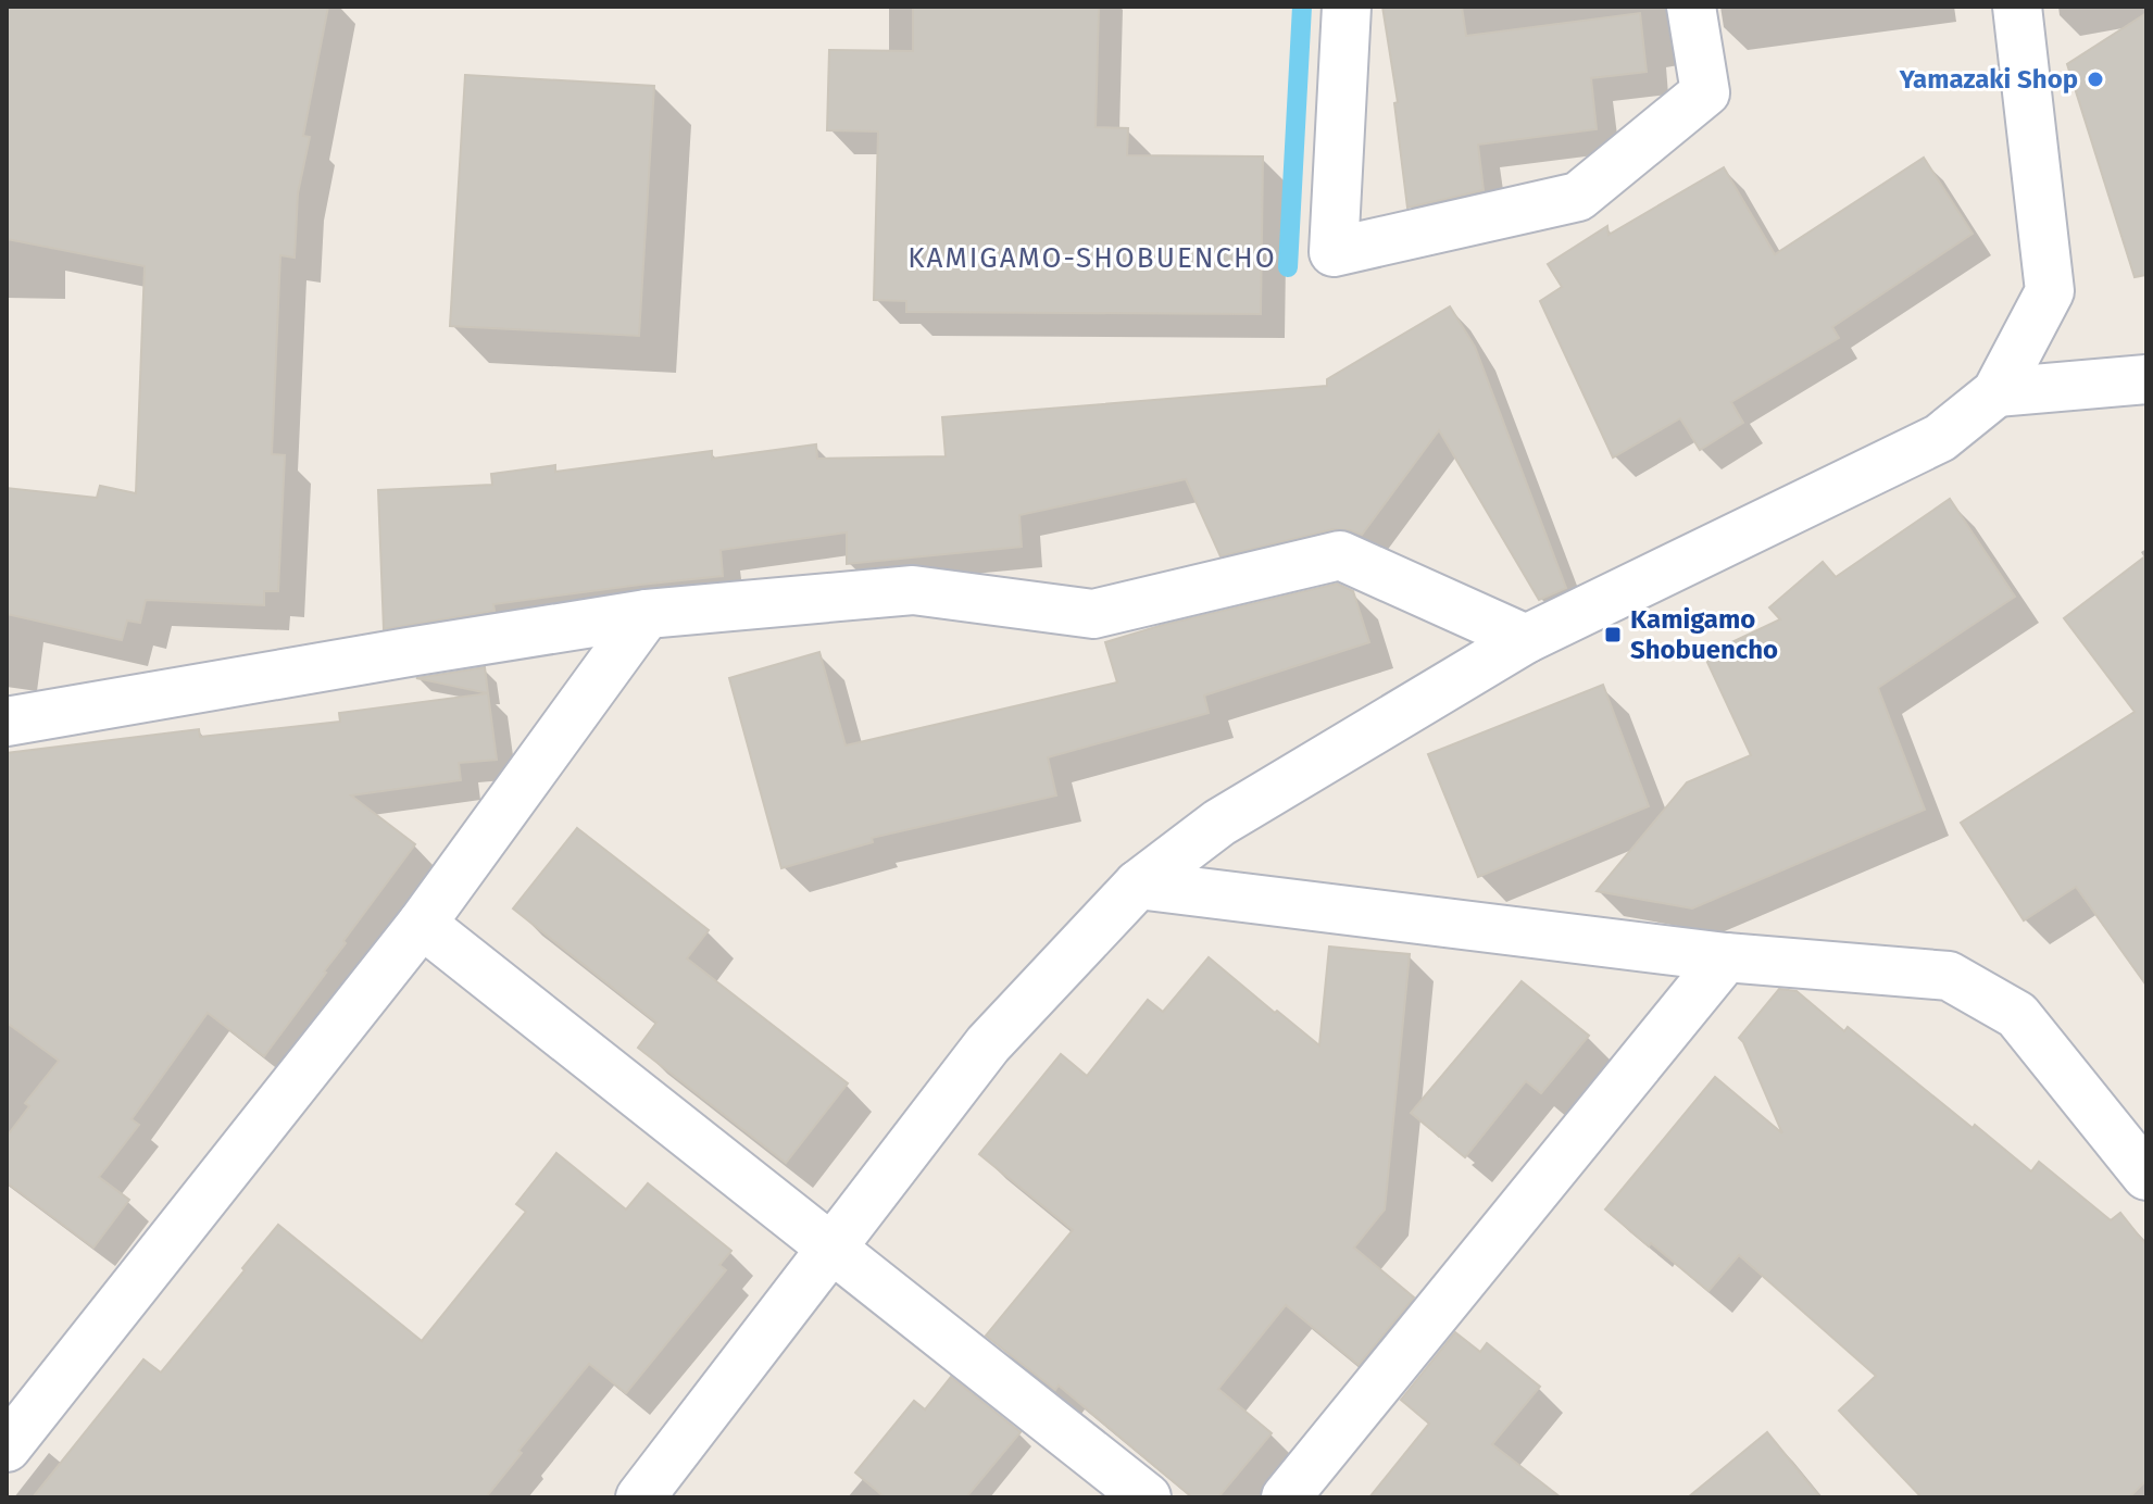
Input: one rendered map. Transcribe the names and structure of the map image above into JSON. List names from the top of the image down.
{
  "districts": ["KAMIGAMO-SHOBUENCHO"],
  "places": {
    "other": ["Yamazaki Shop"],
    "transit": ["Kamigamo Shobuencho"]
  }
}
